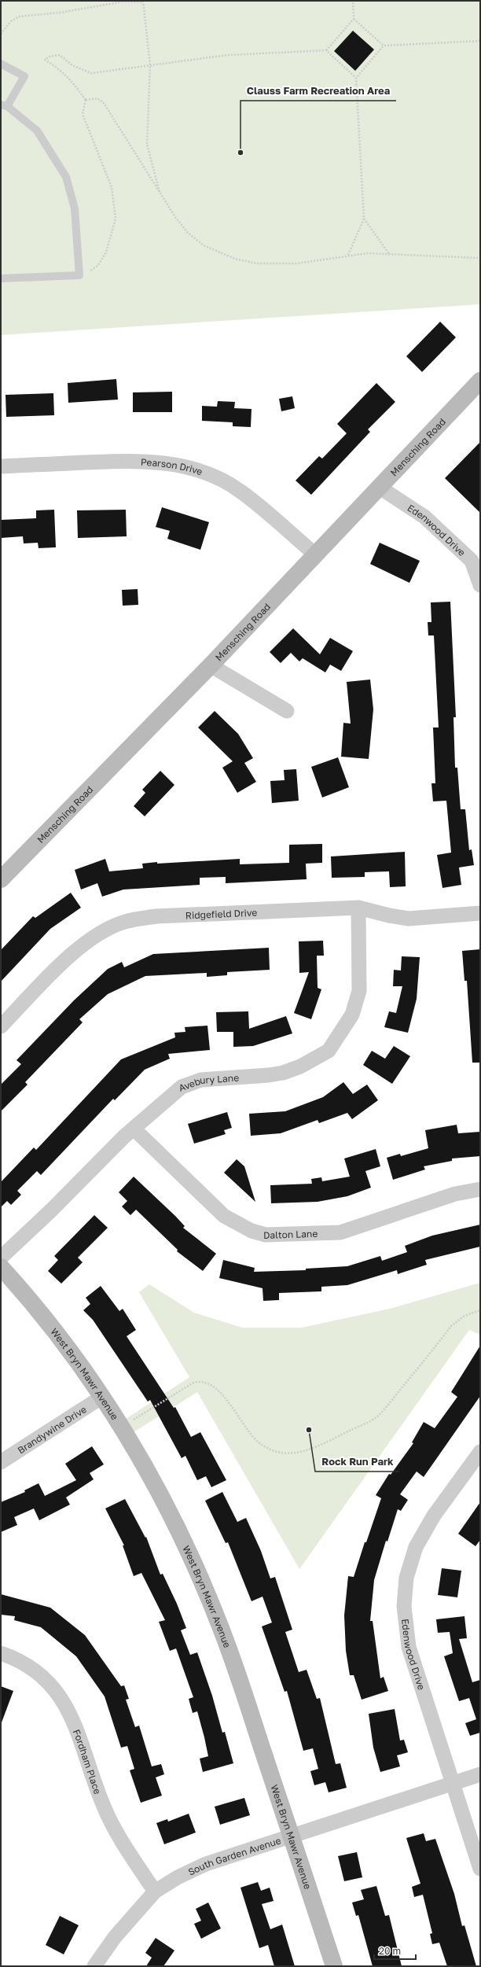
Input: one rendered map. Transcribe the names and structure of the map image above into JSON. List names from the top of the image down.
{
  "streets": {
    "street": [
      "Mensching Road",
      "Pearson Drive",
      "Edenwood Drive",
      "Ridgefield Drive",
      "Avebury Lane",
      "Dalton Lane",
      "West Bryn Mawr Avenue",
      "Brandywine Drive",
      "Fordham Place",
      "South Garden Avenue"
    ]
  },
  "crossings": [
    ["Mensching Road", "Pearson Drive"],
    ["Mensching Road", "Edenwood Drive"],
    ["Edenwood Drive", "South Garden Avenue"],
    ["Ridgefield Drive", "Avebury Lane"],
    ["Avebury Lane", "Dalton Lane"],
    ["West Bryn Mawr Avenue", "Brandywine Drive"],
    ["West Bryn Mawr Avenue", "South Garden Avenue"],
    ["Fordham Place", "South Garden Avenue"]
  ],
  "places": ["Clauss Farm Recreation Area", "Rock Run Park"],
  "scale_bar": "20 m"
}
